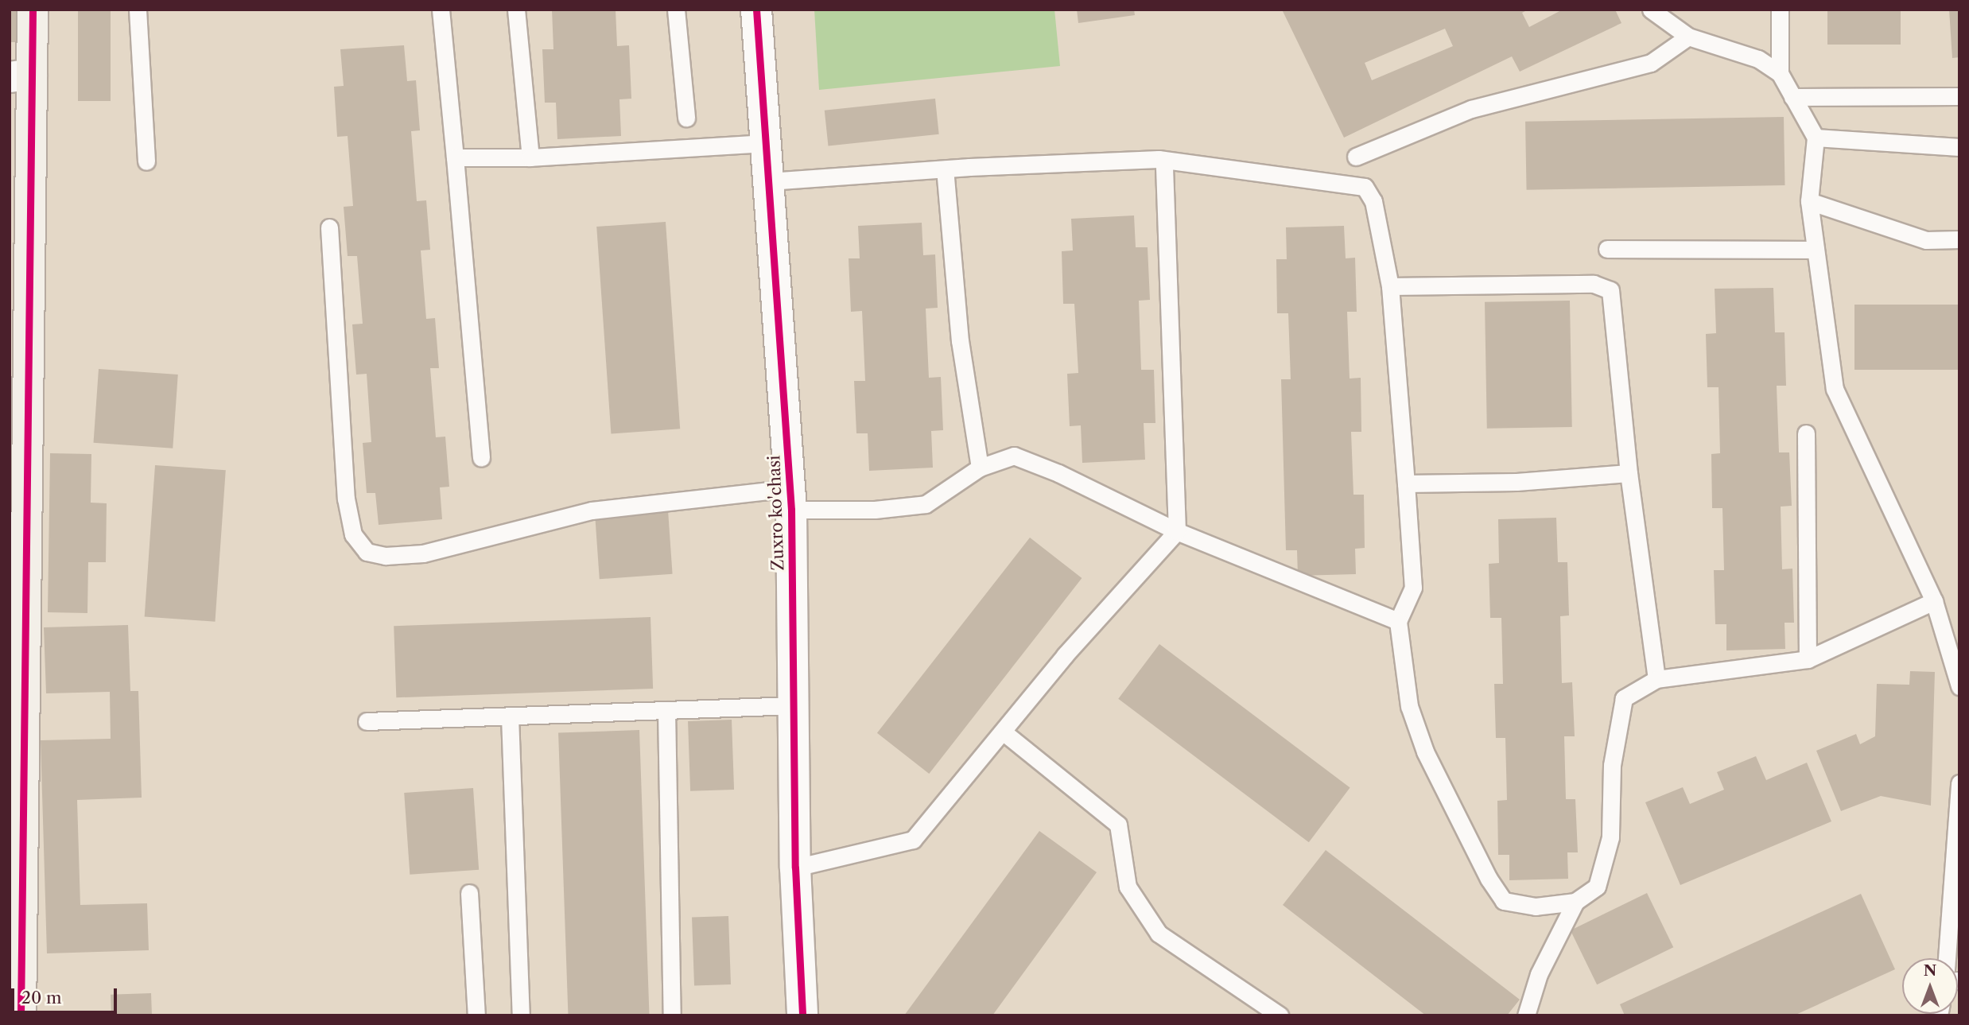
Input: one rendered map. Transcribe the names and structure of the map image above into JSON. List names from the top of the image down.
{
  "streets": {
    "street": ["Zuxro ko'chasi"]
  },
  "scale_bar": "20 m",
  "north": "top"
}
